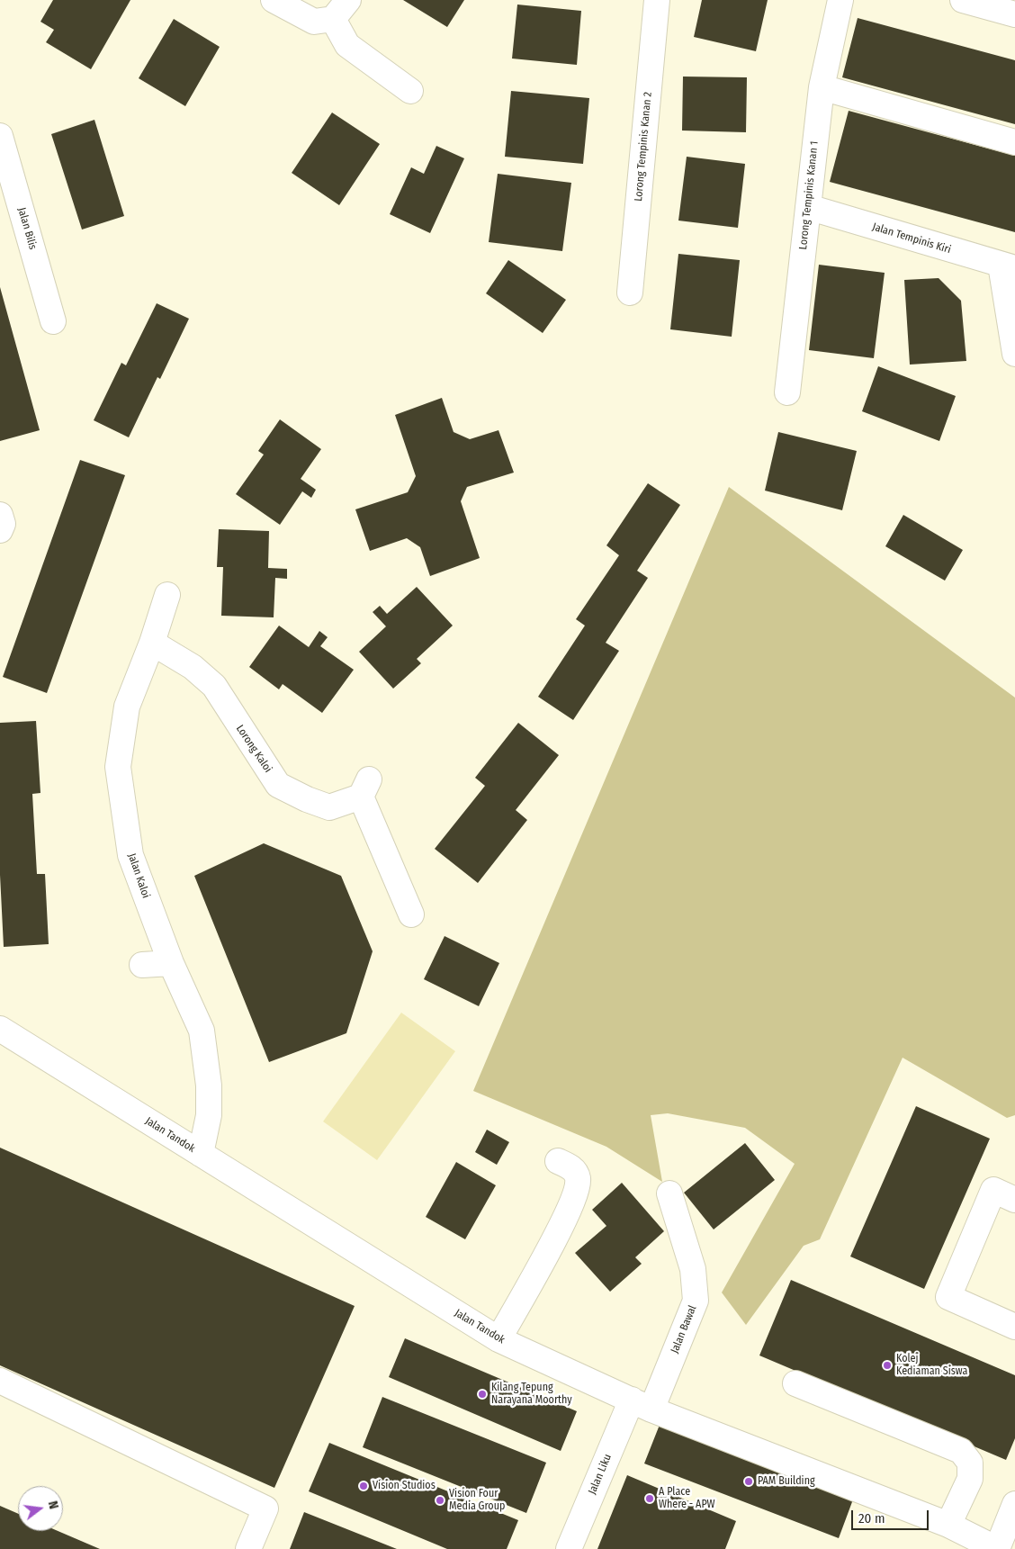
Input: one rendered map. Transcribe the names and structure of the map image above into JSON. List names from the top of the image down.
{
  "streets": {
    "street": [
      "Lorong Tempinis Kanan 2",
      "Lorong Tempinis Kanan 1",
      "Jalan Bilis",
      "Jalan Tempinis Kiri",
      "Lorong Kaloi",
      "Jalan Kaloi",
      "Jalan Tandok",
      "Jalan Bawal",
      "Jalan Liku"
    ]
  },
  "crossings": [
    ["Lorong Tempinis Kanan 1", "Jalan Tempinis Kiri"],
    ["Lorong Kaloi", "Jalan Kaloi"],
    ["Jalan Kaloi", "Jalan Tandok"],
    ["Jalan Tandok", "Jalan Bawal"],
    ["Jalan Tandok", "Jalan Liku"],
    ["Jalan Bawal", "Jalan Liku"]
  ],
  "places": [
    "Kolej Kediaman Siswa",
    "Kilang Tepung Narayana Moorthy",
    "PAM Building",
    "Vision Studios",
    "A Place Where - APW",
    "Vision Four Media Group"
  ],
  "scale_bar": "20 m",
  "north": "right"
}
